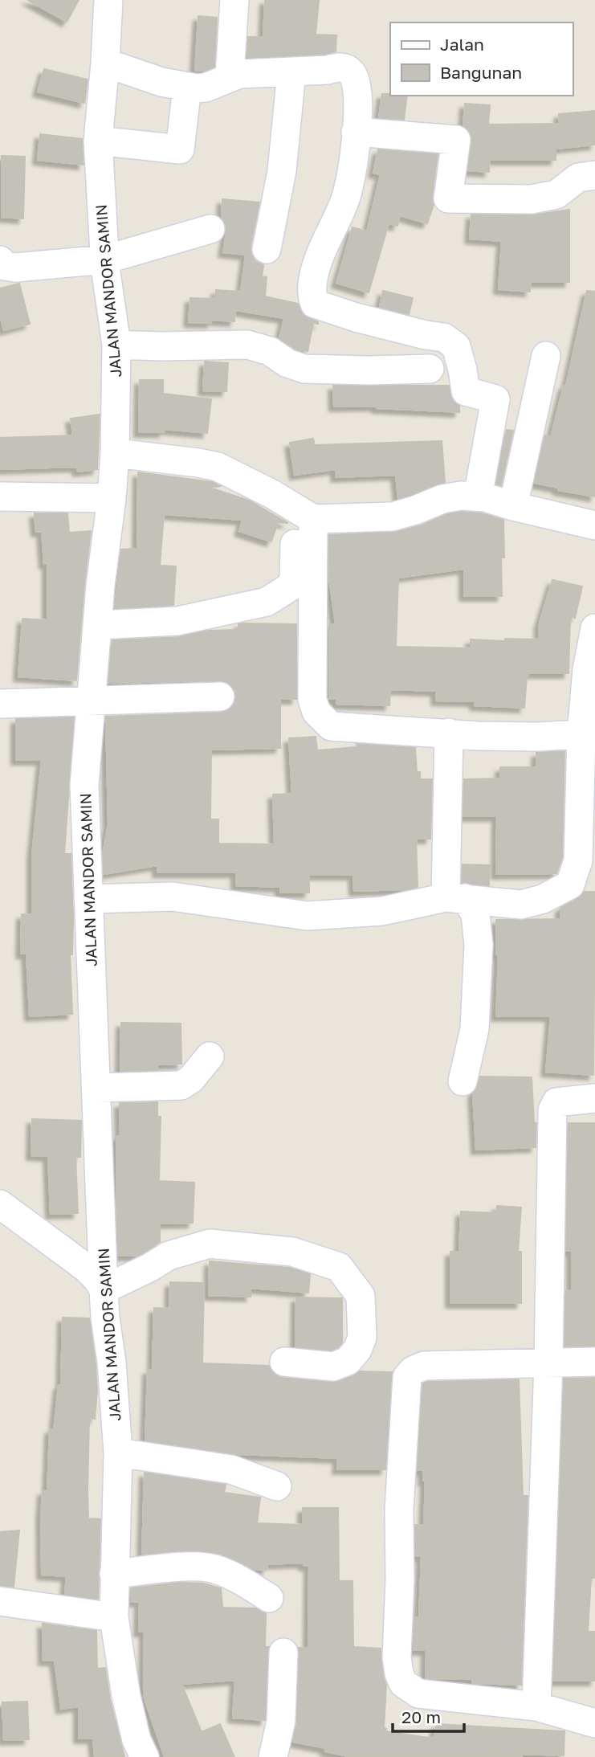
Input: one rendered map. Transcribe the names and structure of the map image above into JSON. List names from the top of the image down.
{
  "streets": {
    "street": ["JALAN MANDOR SAMIN"]
  },
  "legend": ["Jalan", "Bangunan"],
  "scale_bar": "20 m"
}
